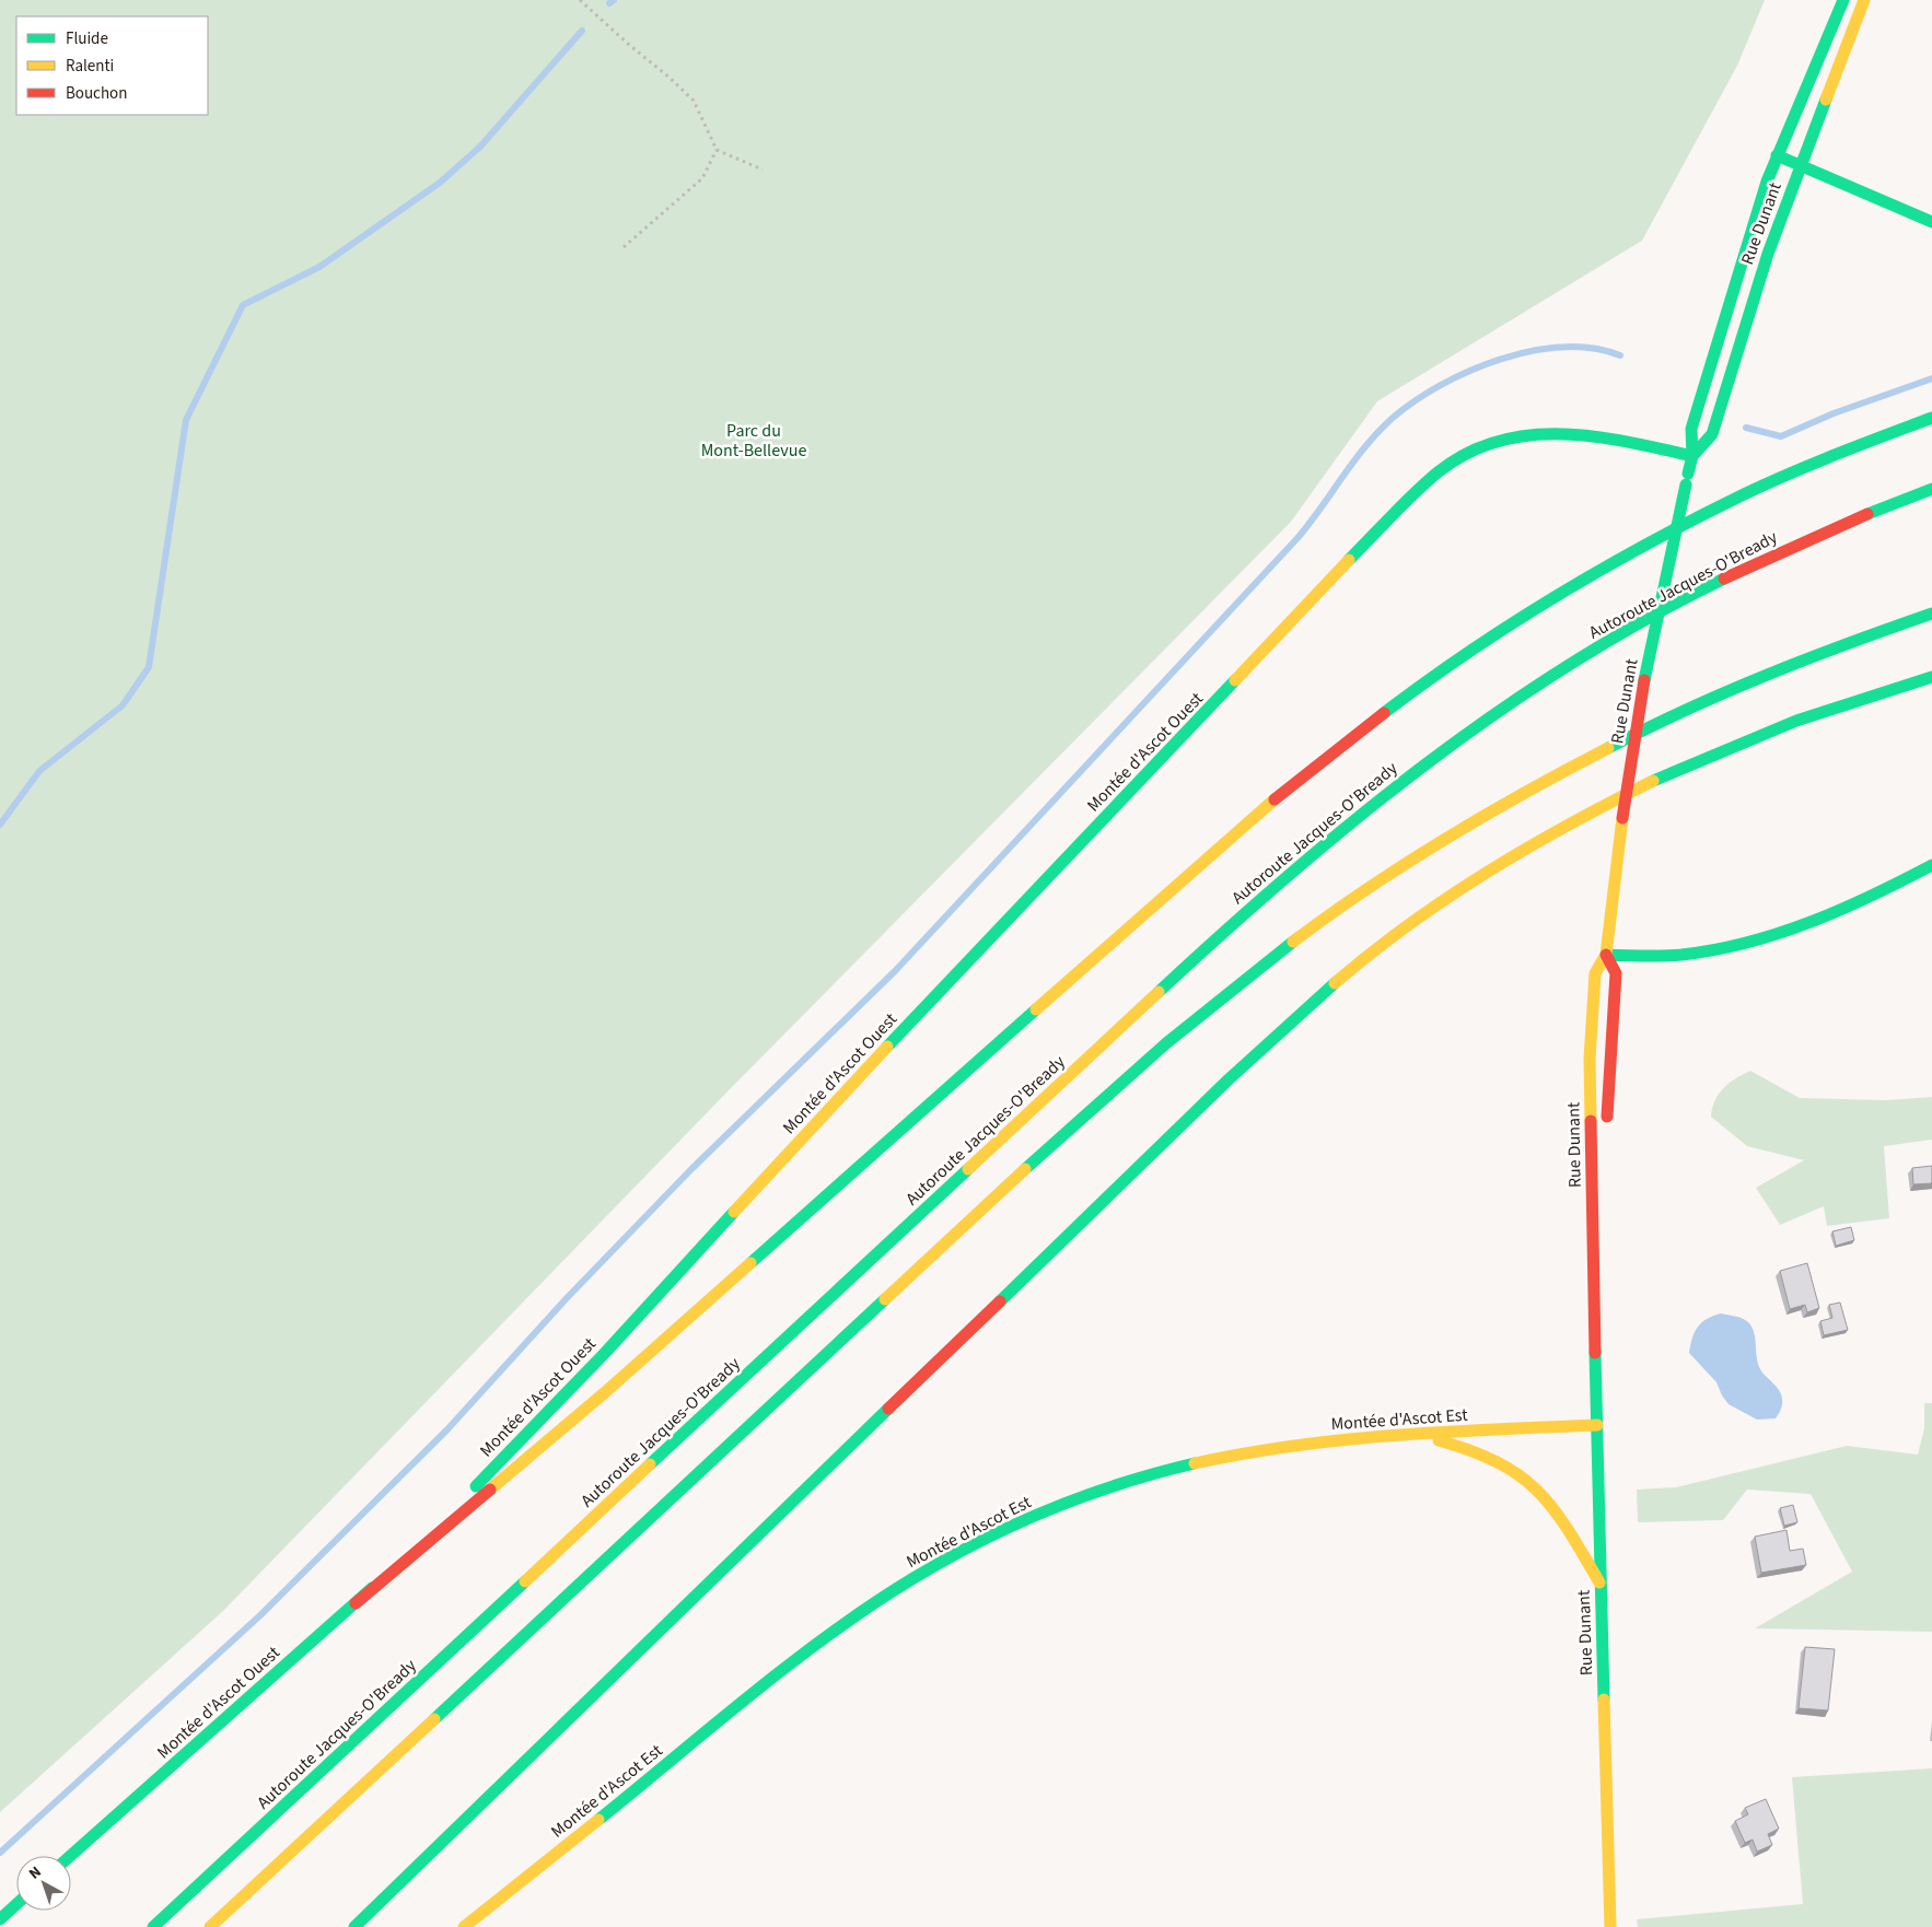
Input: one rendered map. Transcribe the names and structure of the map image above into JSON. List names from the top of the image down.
{
  "streets": {
    "main road": [
      "Rue Dunant",
      "Autoroute Jacques-O'Bready",
      "Montée d'Ascot Ouest",
      "Montée d'Ascot Est"
    ]
  },
  "crossings": [
    ["Rue Dunant", "Montée d'Ascot Ouest"],
    ["Rue Dunant", "Montée d'Ascot Est"]
  ],
  "parks": ["Parc du Mont-Bellevue"],
  "legend": ["Fluide", "Ralenti", "Bouchon"],
  "north": "top left"
}
